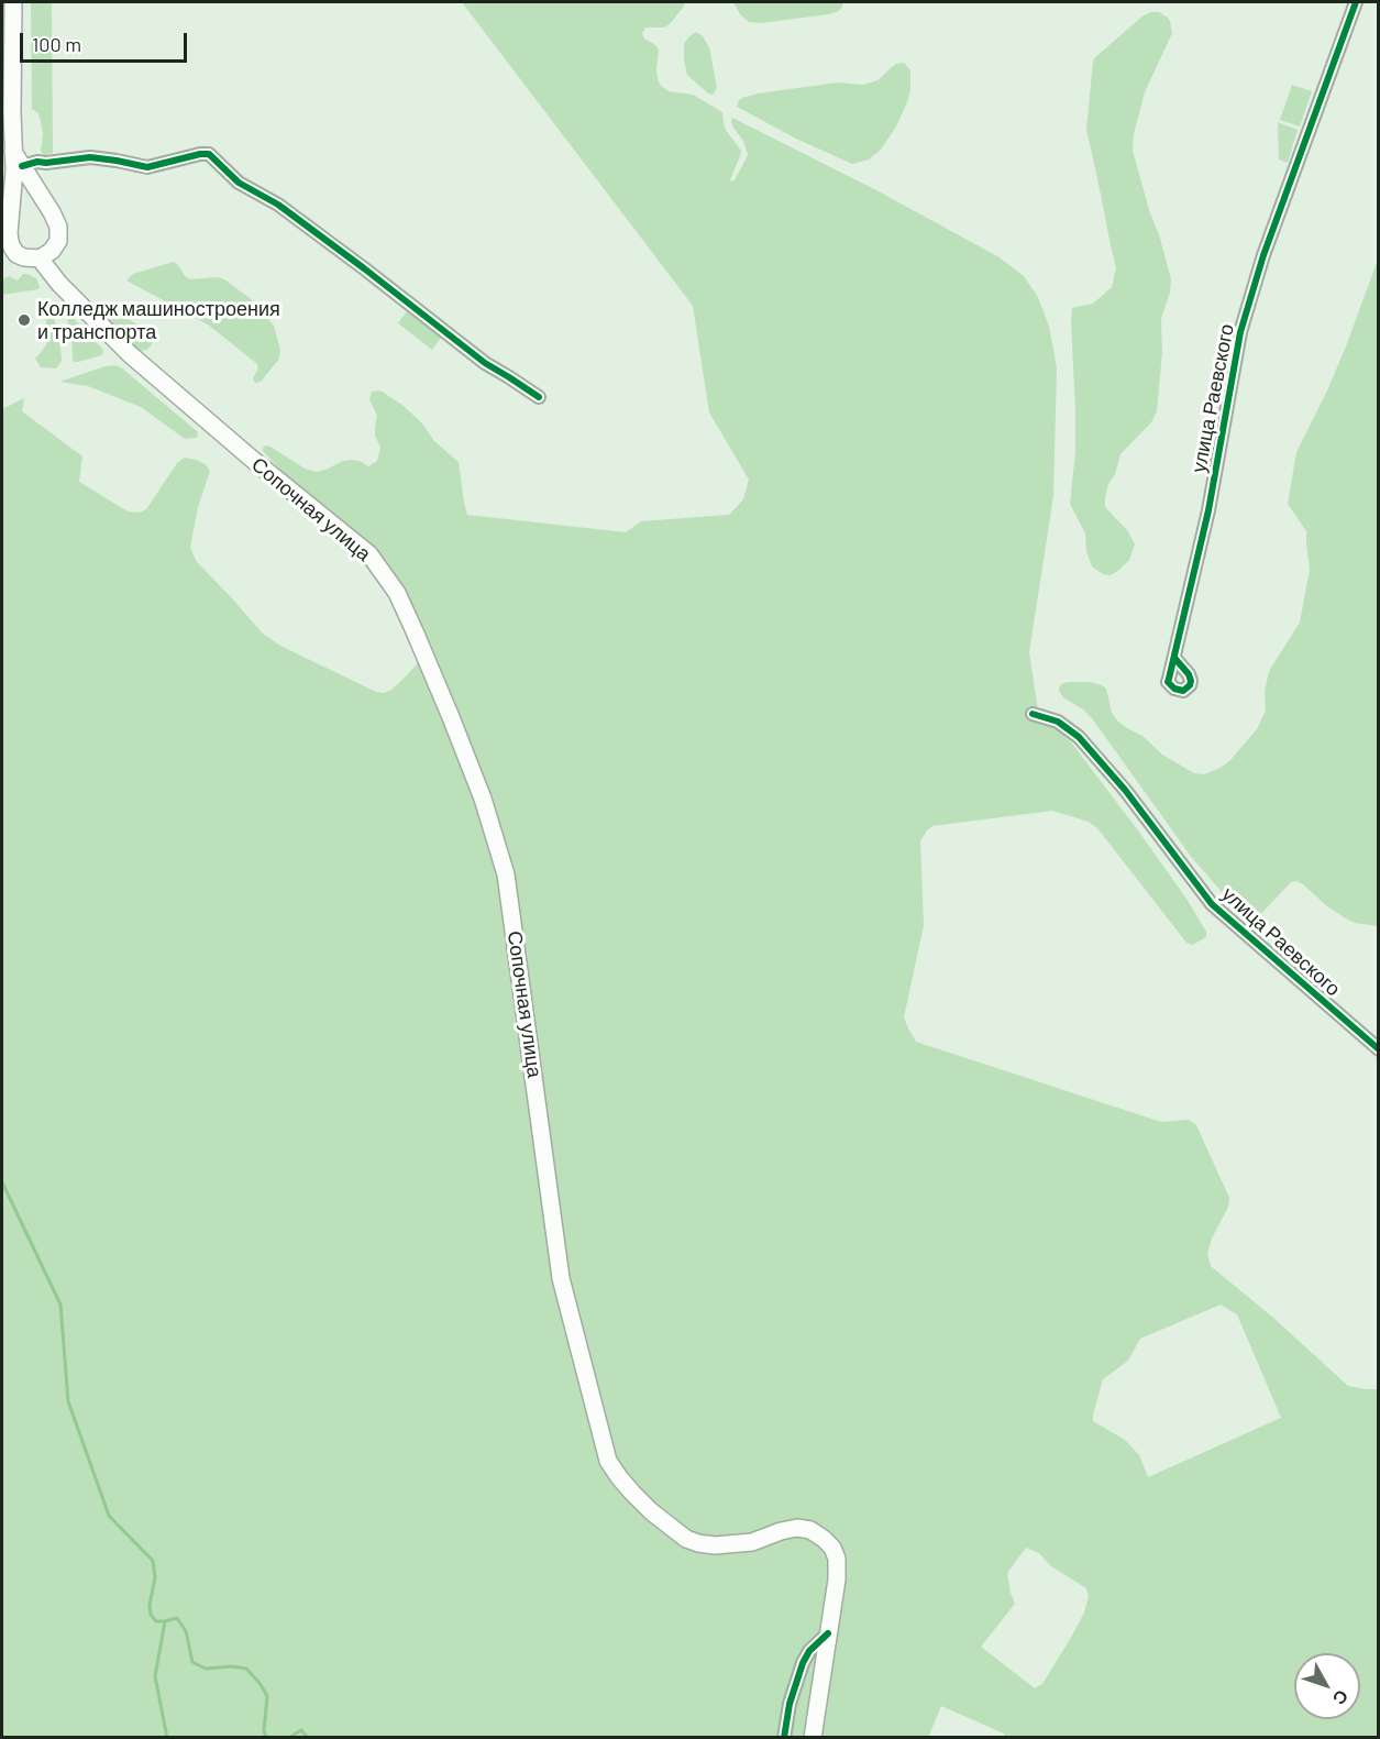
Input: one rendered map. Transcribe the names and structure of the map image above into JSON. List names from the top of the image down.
{
  "streets": {
    "main road": ["Сопочная улица"],
    "street": ["улица Раевского"]
  },
  "places": ["Колледж машиностроения и транспорта"],
  "scale_bar": "100 m",
  "north": "bottom right"
}
